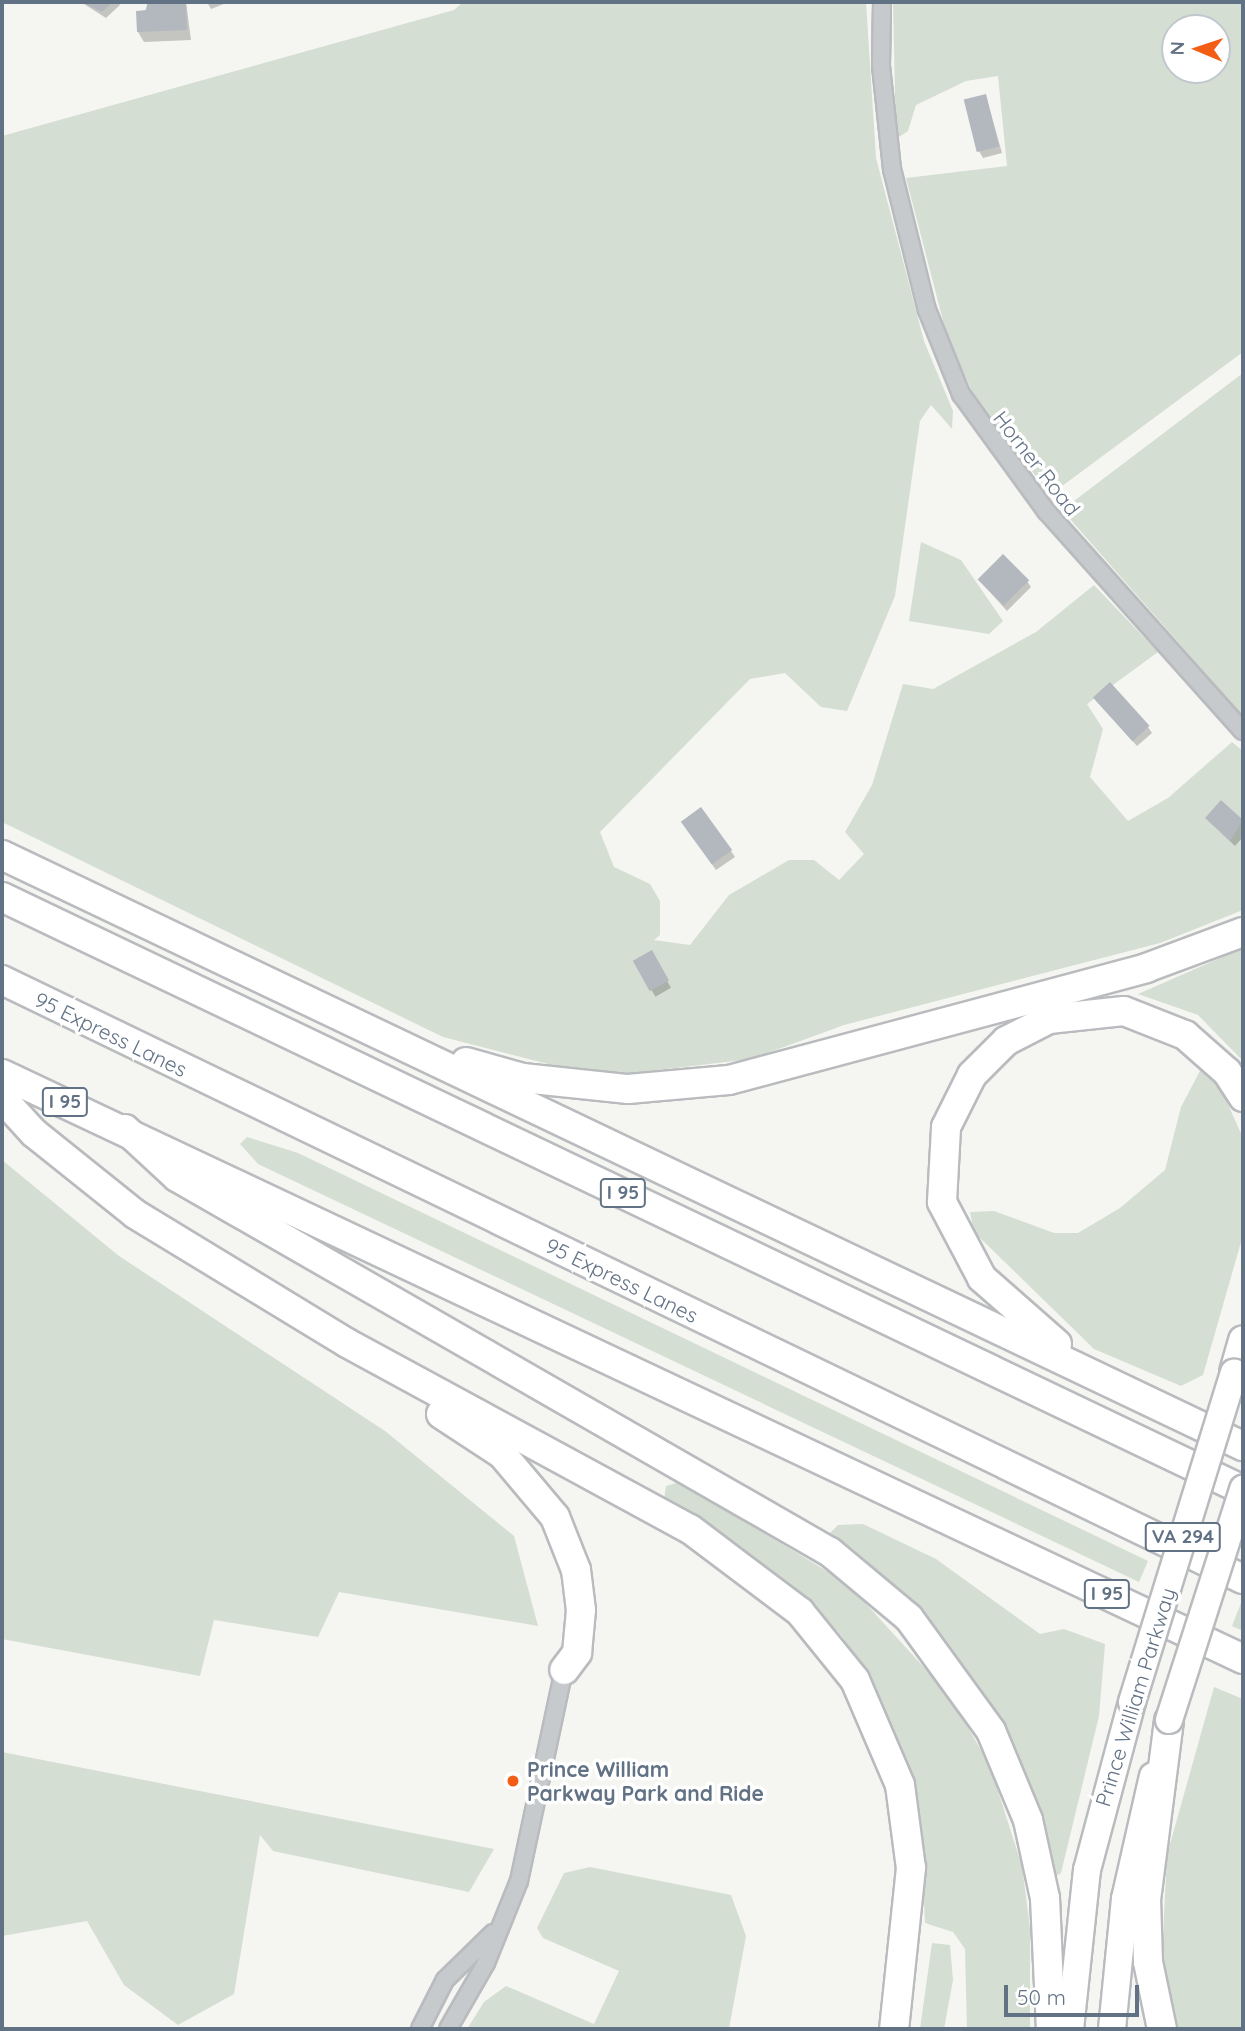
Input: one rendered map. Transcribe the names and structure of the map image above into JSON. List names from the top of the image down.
{
  "streets": {
    "highway": [
      "95 Express Lanes",
      "I 95",
      "VA 294",
      "Prince William Parkway"
    ],
    "street": ["Horner Road"]
  },
  "crossings": [
    ["I 95", "Prince William Parkway"]
  ],
  "places": ["Prince William Parkway Park and Ride"],
  "scale_bar": "50 m",
  "north": "left"
}
